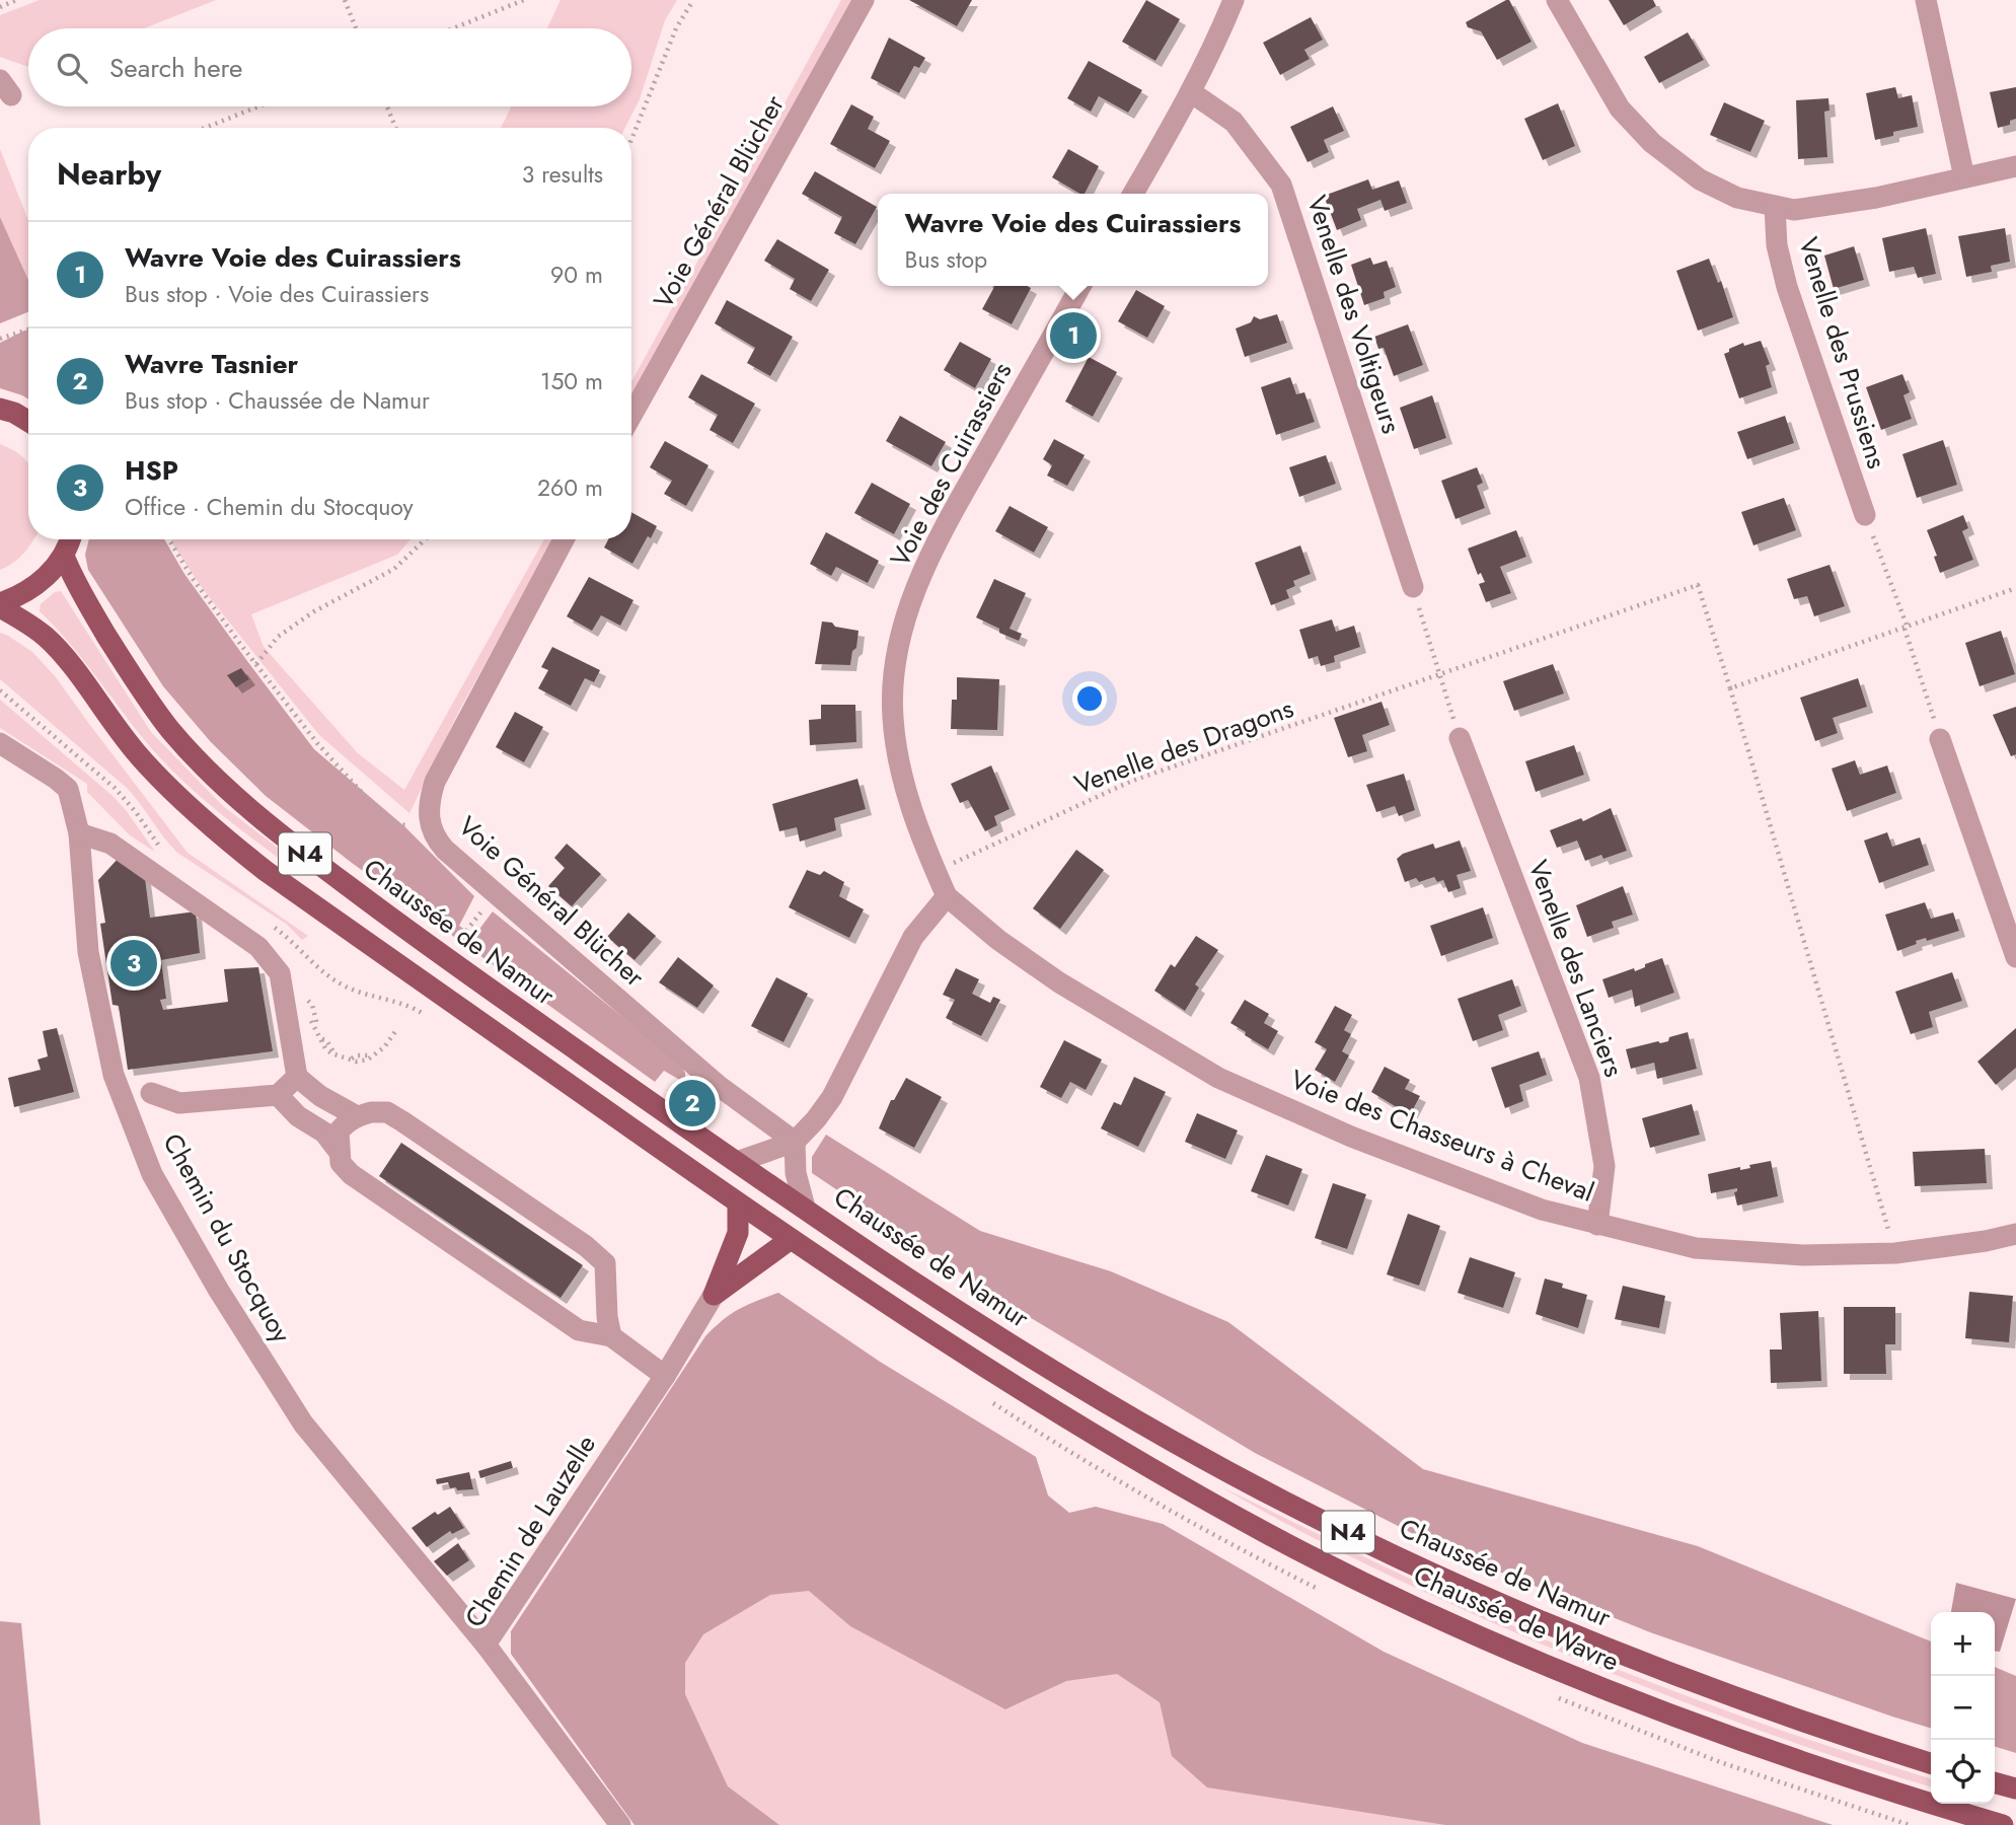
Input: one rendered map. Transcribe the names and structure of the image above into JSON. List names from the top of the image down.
{
  "streets": {
    "main road": ["N4", "Chaussée de Namur", "Chaussée de Wavre"],
    "street": [
      "Voie Général Blücher",
      "Venelle des Voltigeurs",
      "Venelle des Prussiens",
      "Voie des Cuirassiers",
      "Venelle des Lanciers",
      "Voie des Chasseurs à Cheval",
      "Chemin du Stocquoy",
      "Chemin de Lauzelle"
    ],
    "path": ["Venelle des Dragons"]
  },
  "crossings": [
    ["Voie des Cuirassiers", "Voie des Chasseurs à Cheval"],
    ["N4", "Chaussée de Namur"],
    ["N4", "Chaussée de Wavre"],
    ["Venelle des Lanciers", "Voie des Chasseurs à Cheval"],
    ["Chemin du Stocquoy", "Chemin de Lauzelle"]
  ],
  "page": {
    "search": "Search here",
    "heading": ["Nearby", "3 results"],
    "popup": ["Wavre Voie des Cuirassiers", "Bus stop"],
    "list": [
      {
        "mark": "1",
        "name": "Wavre Voie des Cuirassiers",
        "note": "Bus stop · Voie des Cuirassiers",
        "value": "90 m"
      },
      {
        "mark": "2",
        "name": "Wavre Tasnier",
        "note": "Bus stop · Chaussée de Namur",
        "value": "150 m"
      },
      {
        "mark": "3",
        "name": "HSP",
        "note": "Office · Chemin du Stocquoy",
        "value": "260 m"
      }
    ],
    "pins": ["1", "3", "2"],
    "map_buttons": ["+", "−"]
  }
}
